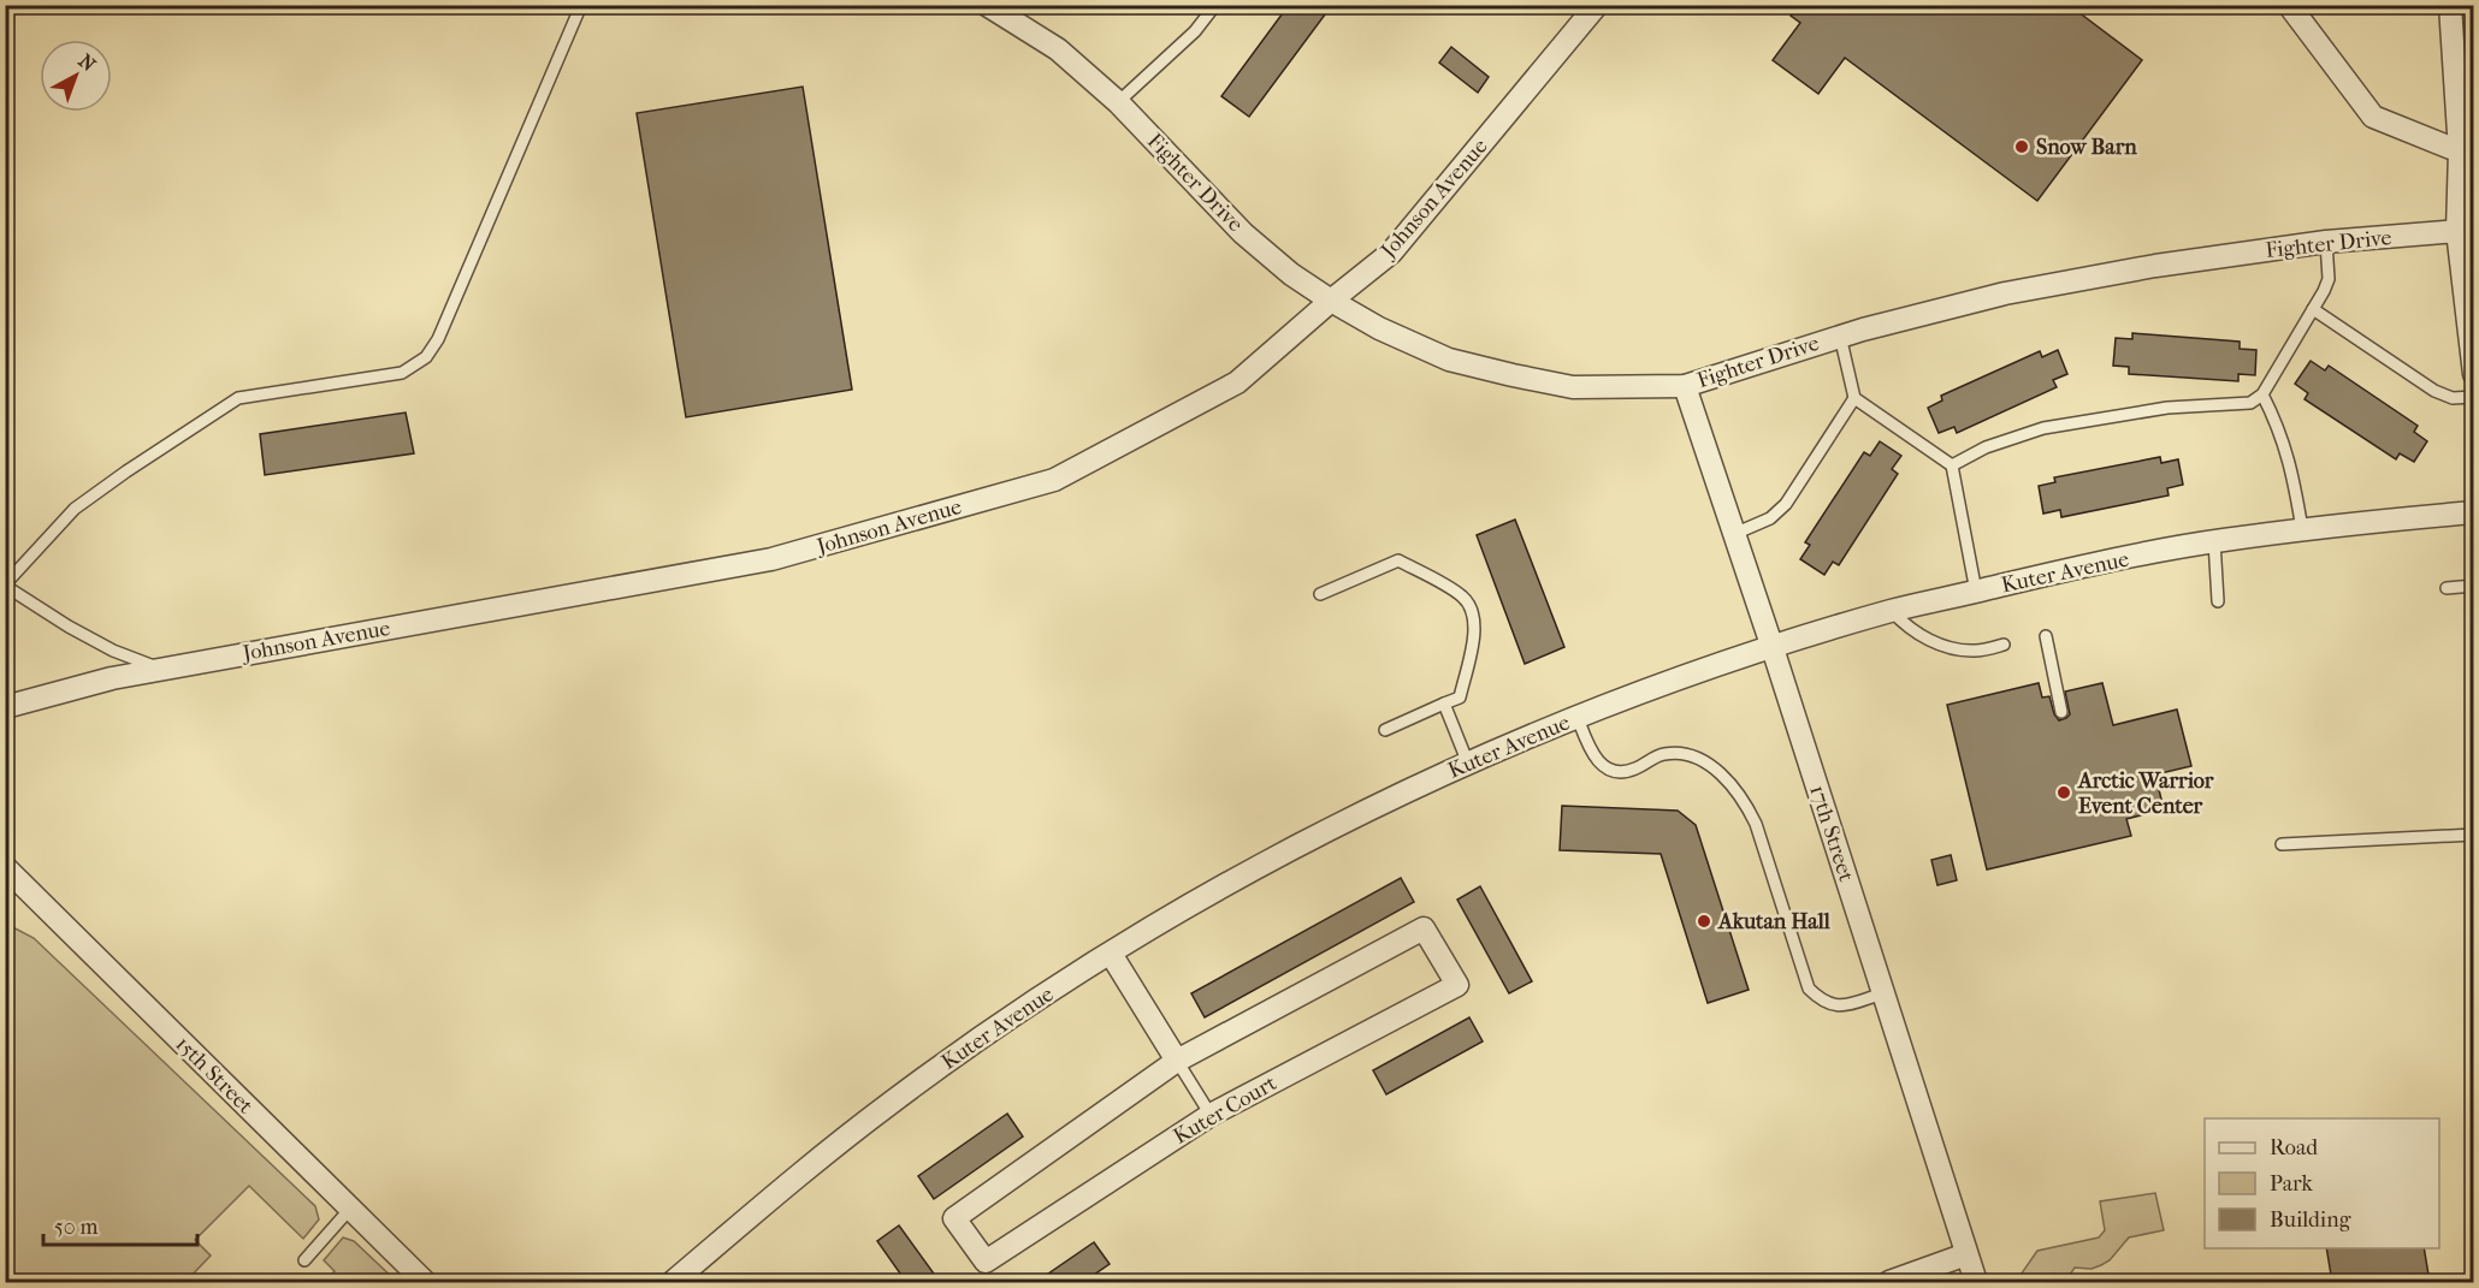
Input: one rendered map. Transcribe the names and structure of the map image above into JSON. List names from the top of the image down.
{
  "streets": {
    "street": [
      "Fighter Drive",
      "Johnson Avenue",
      "Kuter Avenue",
      "17th Street",
      "15th Street",
      "Kuter Court"
    ]
  },
  "crossings": [
    ["Fighter Drive", "Johnson Avenue"],
    ["Fighter Drive", "17th Street"],
    ["Kuter Avenue", "17th Street"]
  ],
  "places": ["Snow Barn", "Arctic Warrior Event Center", "Akutan Hall"],
  "legend": ["Road", "Park", "Building"],
  "scale_bar": "50 m",
  "north": "top right"
}
